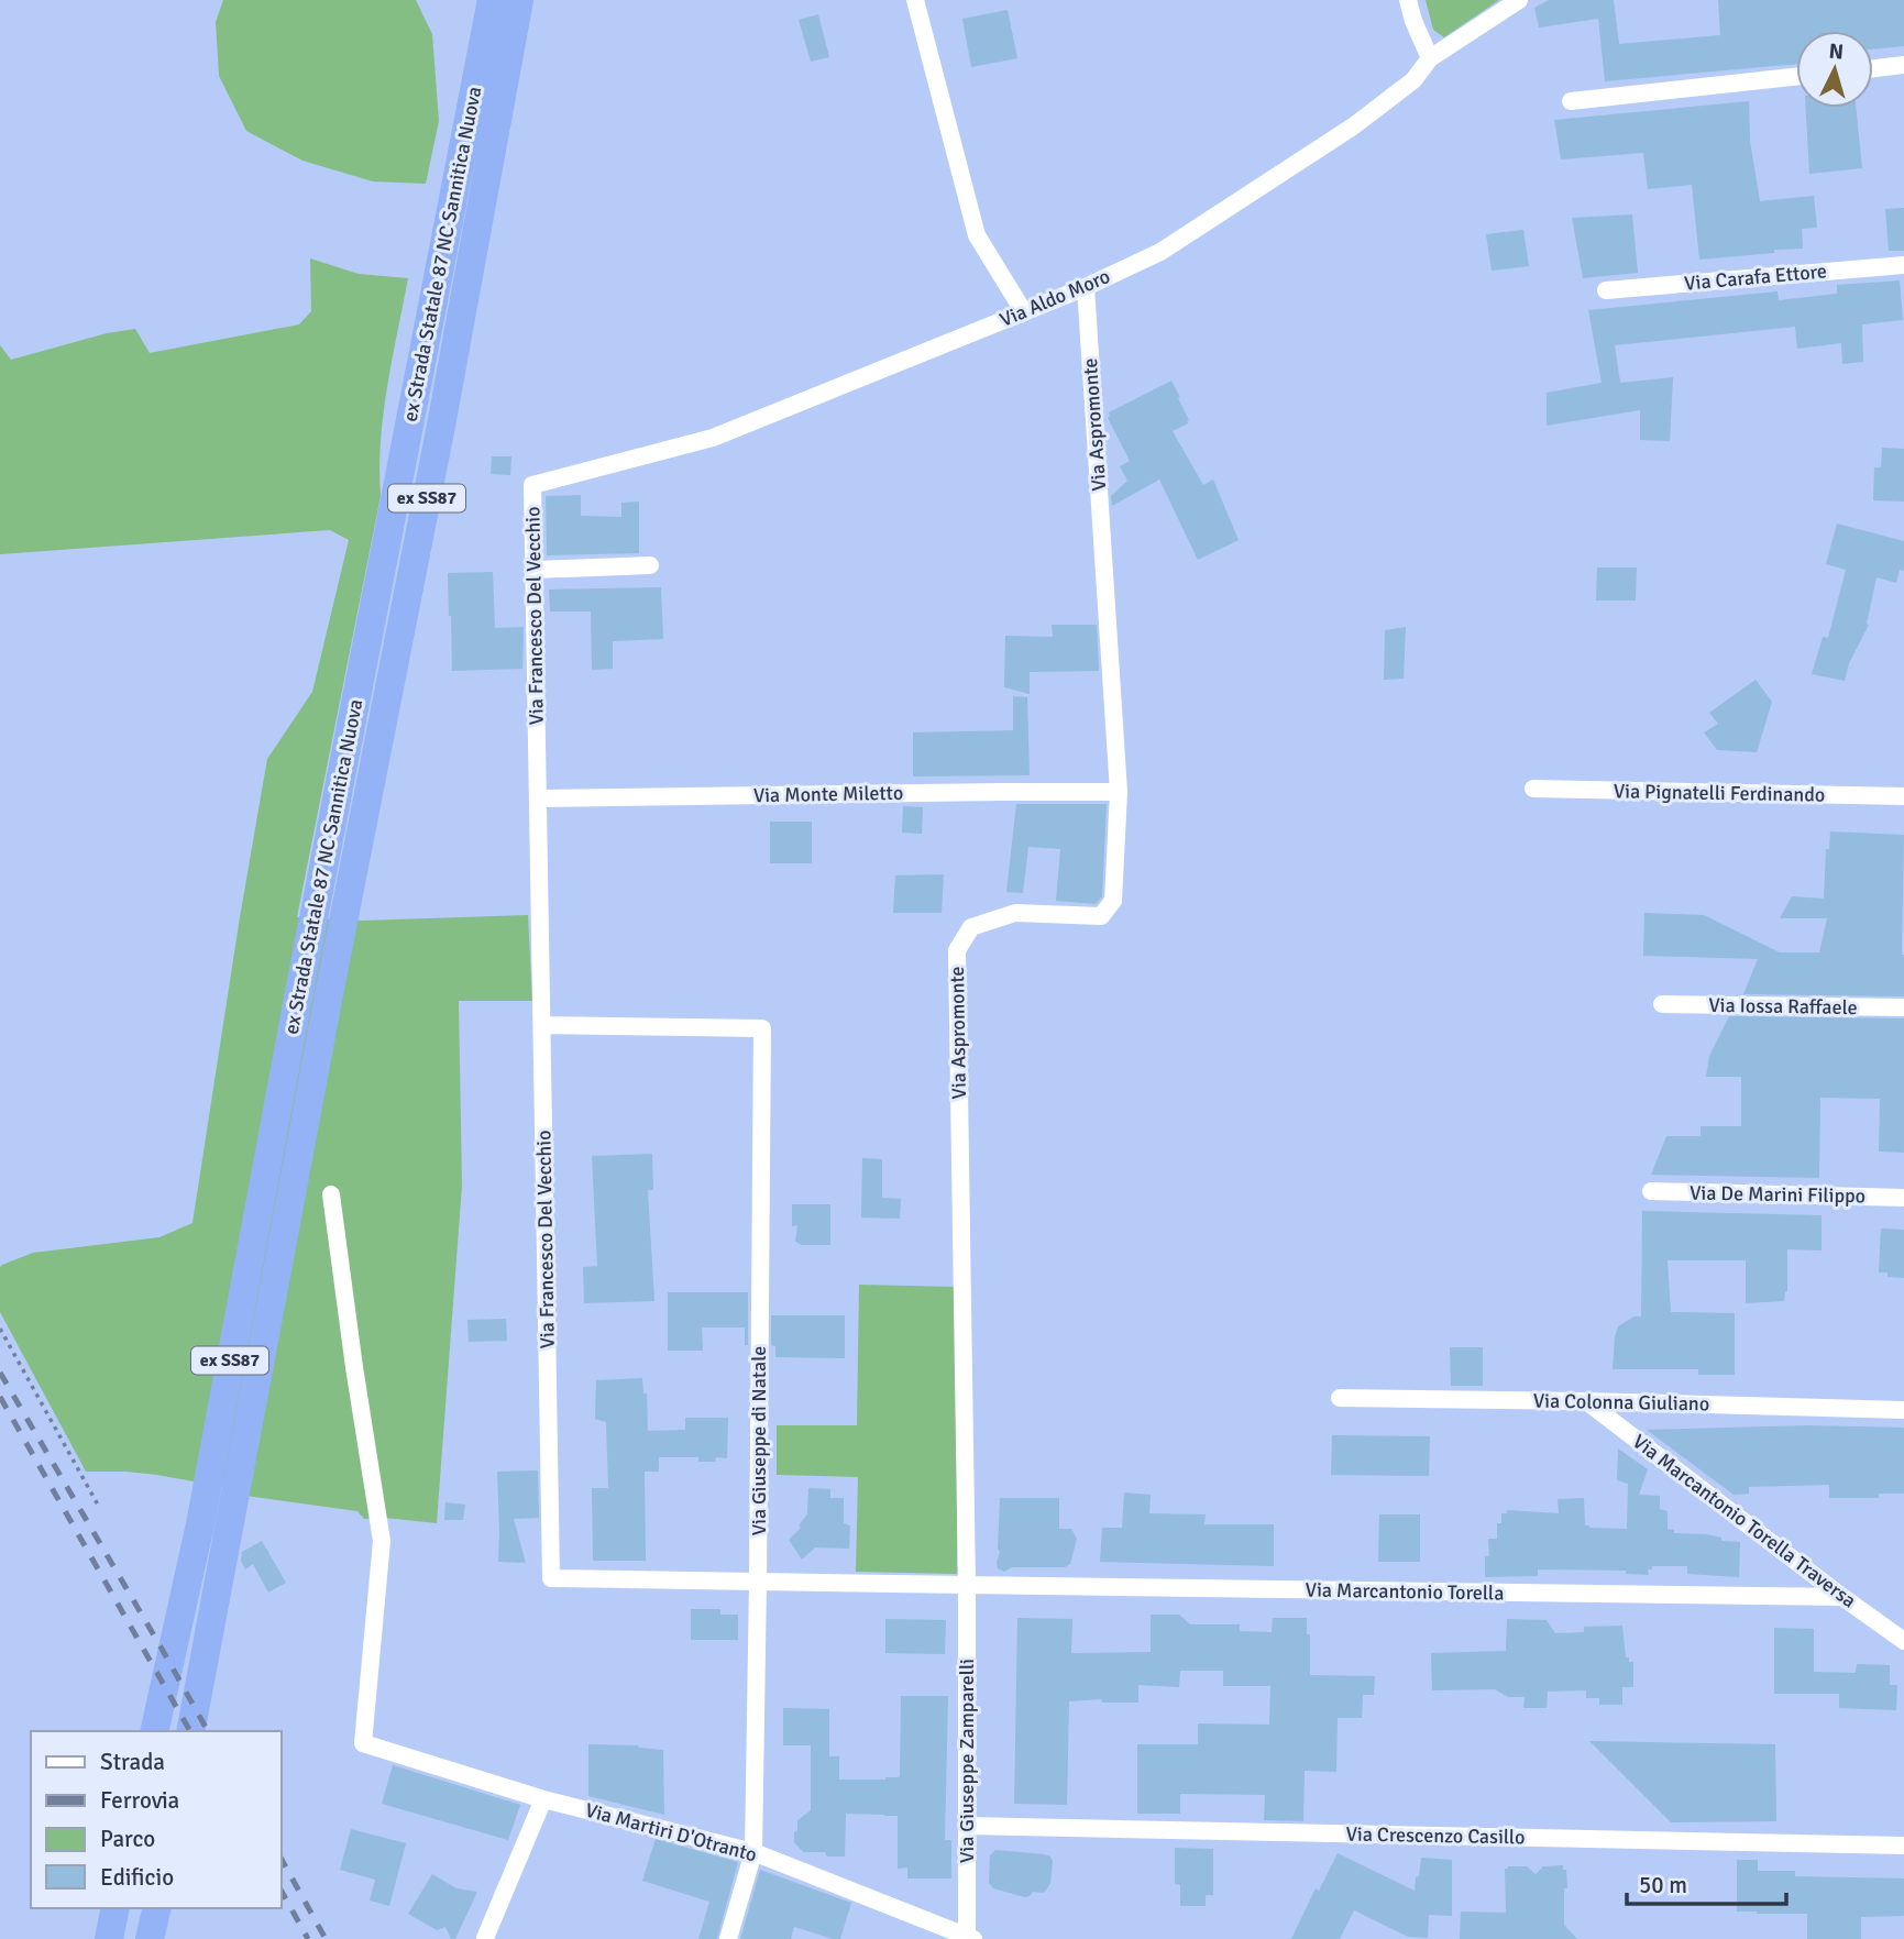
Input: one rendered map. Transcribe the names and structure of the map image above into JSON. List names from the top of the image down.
{
  "streets": {
    "highway": ["ex Strada Statale 87 NC Sannitica Nuova", "ex SS87"],
    "street": [
      "Via Carafa Ettore",
      "Via Aldo Moro",
      "Via Aspromonte",
      "Via Francesco Del Vecchio",
      "Via Pignatelli Ferdinando",
      "Via Monte Miletto",
      "Via Iossa Raffaele",
      "Via De Marini Filippo",
      "Via Colonna Giuliano",
      "Via Giuseppe di Natale",
      "Via Marcantonio Torella Traversa",
      "Via Marcantonio Torella",
      "Via Giuseppe Zamparelli",
      "Via Martiri D'Otranto",
      "Via Crescenzo Casillo"
    ]
  },
  "crossings": [
    ["Via Aldo Moro", "Via Aspromonte"],
    ["Via Aldo Moro", "Via Francesco Del Vecchio"],
    ["Via Aspromonte", "Via Francesco Del Vecchio"],
    ["Via Aspromonte", "Via Monte Miletto"],
    ["Via Aspromonte", "Via Marcantonio Torella"],
    ["Via Aspromonte", "Via Giuseppe Zamparelli"],
    ["Via Francesco Del Vecchio", "Via Monte Miletto"],
    ["Via Francesco Del Vecchio", "Via Giuseppe di Natale"],
    ["Via Francesco Del Vecchio", "Via Marcantonio Torella"],
    ["Via Francesco Del Vecchio", "Via Giuseppe Zamparelli"],
    ["Via Colonna Giuliano", "Via Marcantonio Torella Traversa"],
    ["Via Giuseppe di Natale", "Via Martiri D'Otranto"],
    ["Via Marcantonio Torella Traversa", "Via Marcantonio Torella"],
    ["Via Marcantonio Torella", "Via Giuseppe Zamparelli"],
    ["Via Giuseppe Zamparelli", "Via Martiri D'Otranto"],
    ["Via Giuseppe Zamparelli", "Via Crescenzo Casillo"]
  ],
  "legend": [
    "Strada",
    "Ferrovia",
    "Parco",
    "Edificio"
  ],
  "scale_bar": "50 m",
  "north": "top"
}
